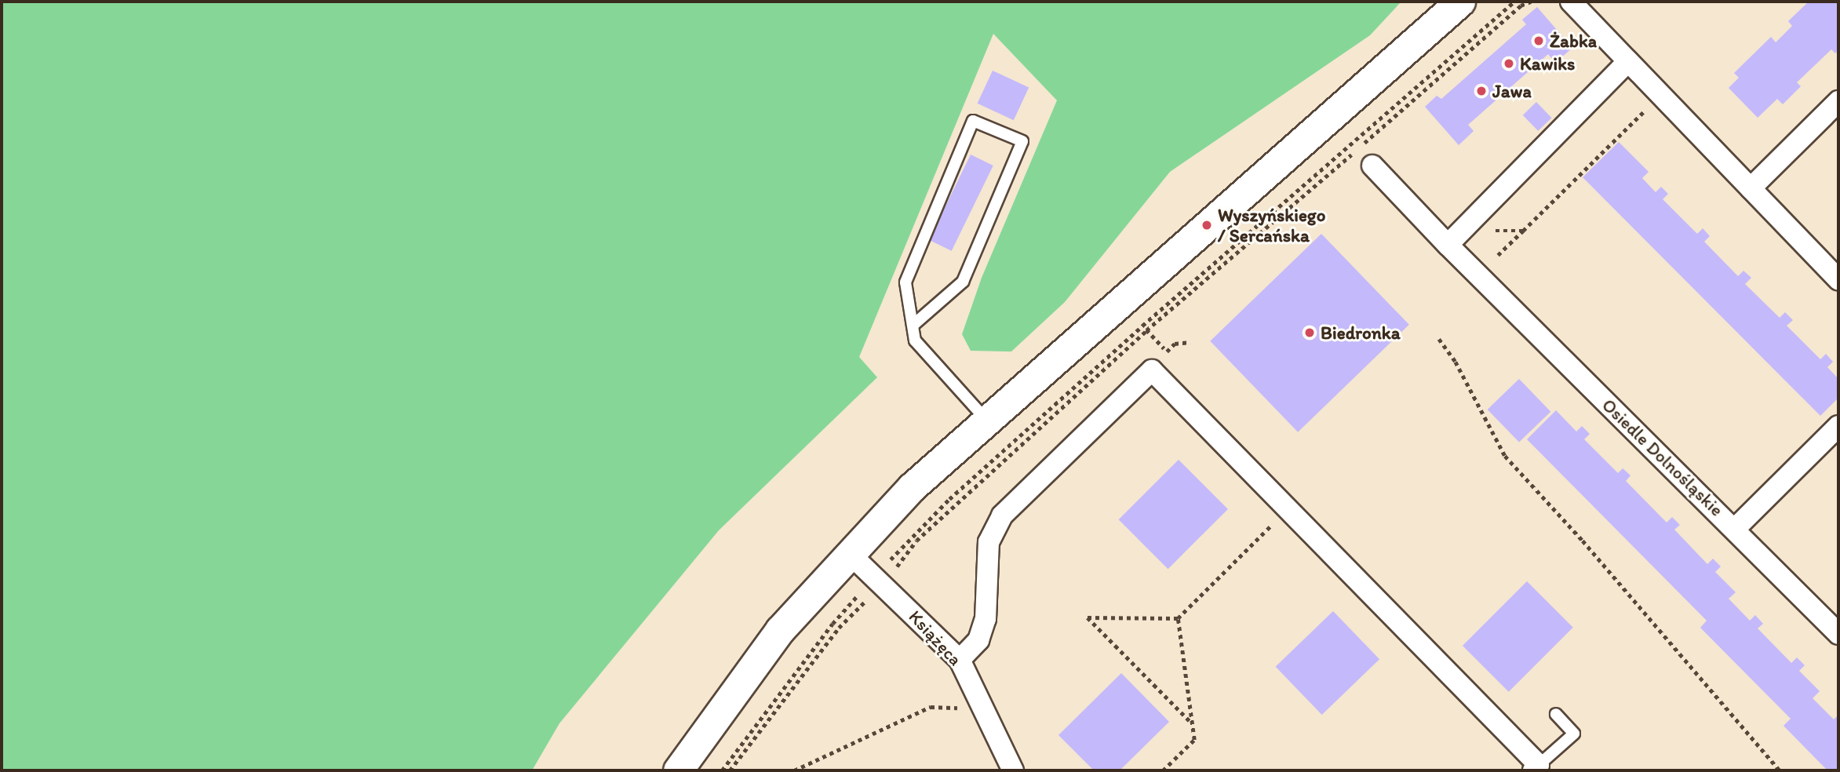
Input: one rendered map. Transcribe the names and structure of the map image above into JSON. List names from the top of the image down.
{
  "streets": {
    "street": ["Osiedle Dolnośląskie", "Książęca"]
  },
  "places": [
    "Żabka",
    "Kawiks",
    "Jawa",
    "Wyszyńskiego / Sercańska",
    "Biedronka"
  ]
}
